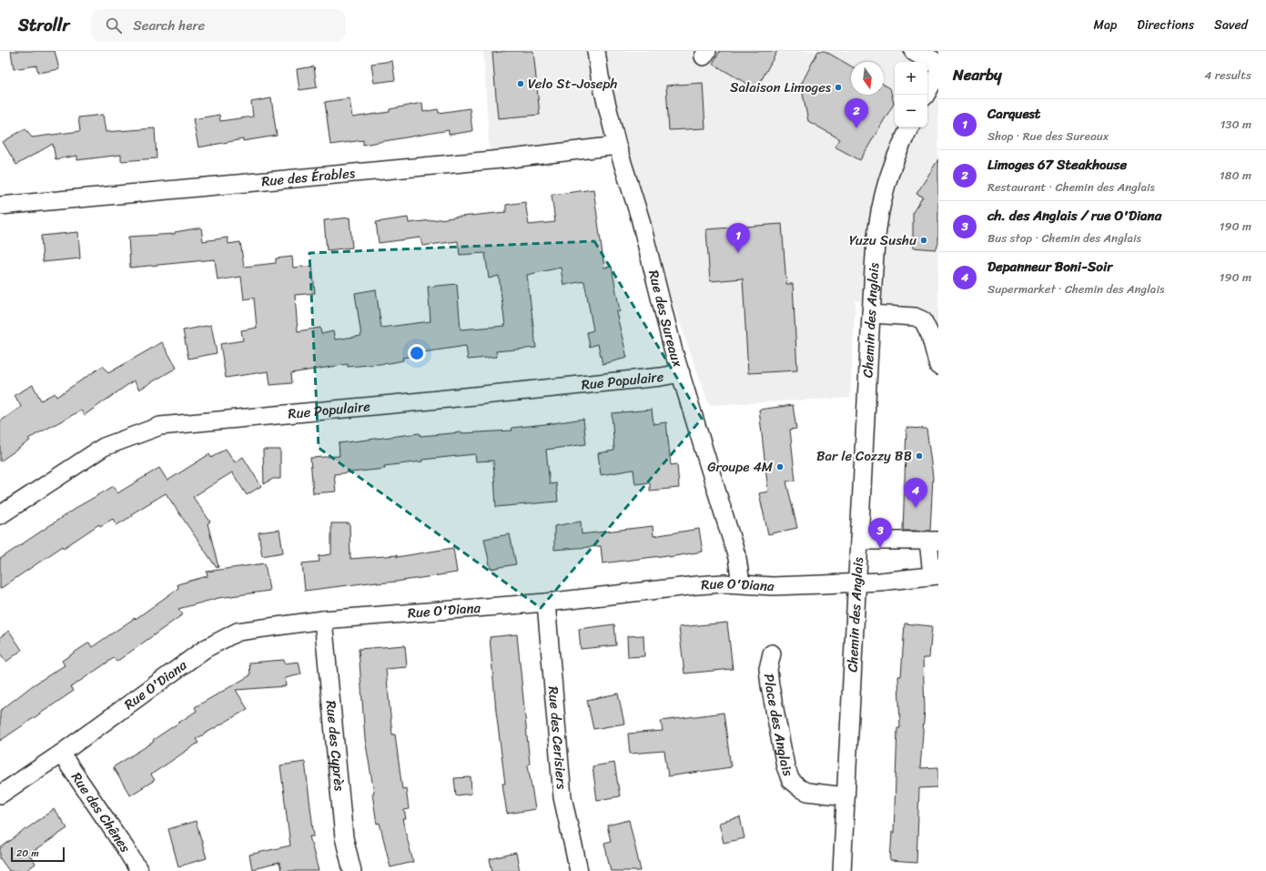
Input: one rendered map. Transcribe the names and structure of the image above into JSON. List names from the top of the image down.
{
  "streets": {
    "street": [
      "Rue des Érables",
      "Rue des Sureaux",
      "Chemin des Anglais",
      "Rue Populaire",
      "Rue O'Diana",
      "Place des Anglais",
      "Rue des Cerisiers",
      "Rue des Cyprès",
      "Rue des Chênes"
    ]
  },
  "crossings": [
    ["Rue des Érables", "Rue des Sureaux"],
    ["Rue des Sureaux", "Rue Populaire"],
    ["Rue des Sureaux", "Rue O'Diana"],
    ["Chemin des Anglais", "Rue O'Diana"],
    ["Chemin des Anglais", "Place des Anglais"],
    ["Rue O'Diana", "Rue des Cerisiers"],
    ["Rue O'Diana", "Rue des Cyprès"],
    ["Rue O'Diana", "Rue des Chênes"]
  ],
  "places": [
    "Velo St-Joseph",
    "Salaison Limoges",
    "Yuzu Sushu",
    "Bar le Cozzy BB",
    "Groupe 4M"
  ],
  "scale_bar": "20 m",
  "north": "bottom",
  "page": {
    "header": "Strollr",
    "search": "Search here",
    "nav": ["Map", "Directions", "Saved"],
    "heading": ["Nearby", "4 results"],
    "map_buttons": ["+", "−"],
    "pins": [
      "2",
      "1",
      "4",
      "3"
    ],
    "list": [
      {
        "mark": "1",
        "name": "Carquest",
        "note": "Shop · Rue des Sureaux",
        "value": "130 m"
      },
      {
        "mark": "2",
        "name": "Limoges 67 Steakhouse",
        "note": "Restaurant · Chemin des Anglais",
        "value": "180 m"
      },
      {
        "mark": "3",
        "name": "ch. des Anglais / rue O'Diana",
        "note": "Bus stop · Chemin des Anglais",
        "value": "190 m"
      },
      {
        "mark": "4",
        "name": "Depanneur Boni-Soir",
        "note": "Supermarket · Chemin des Anglais",
        "value": "190 m"
      }
    ],
    "scale": "20 m"
  }
}
